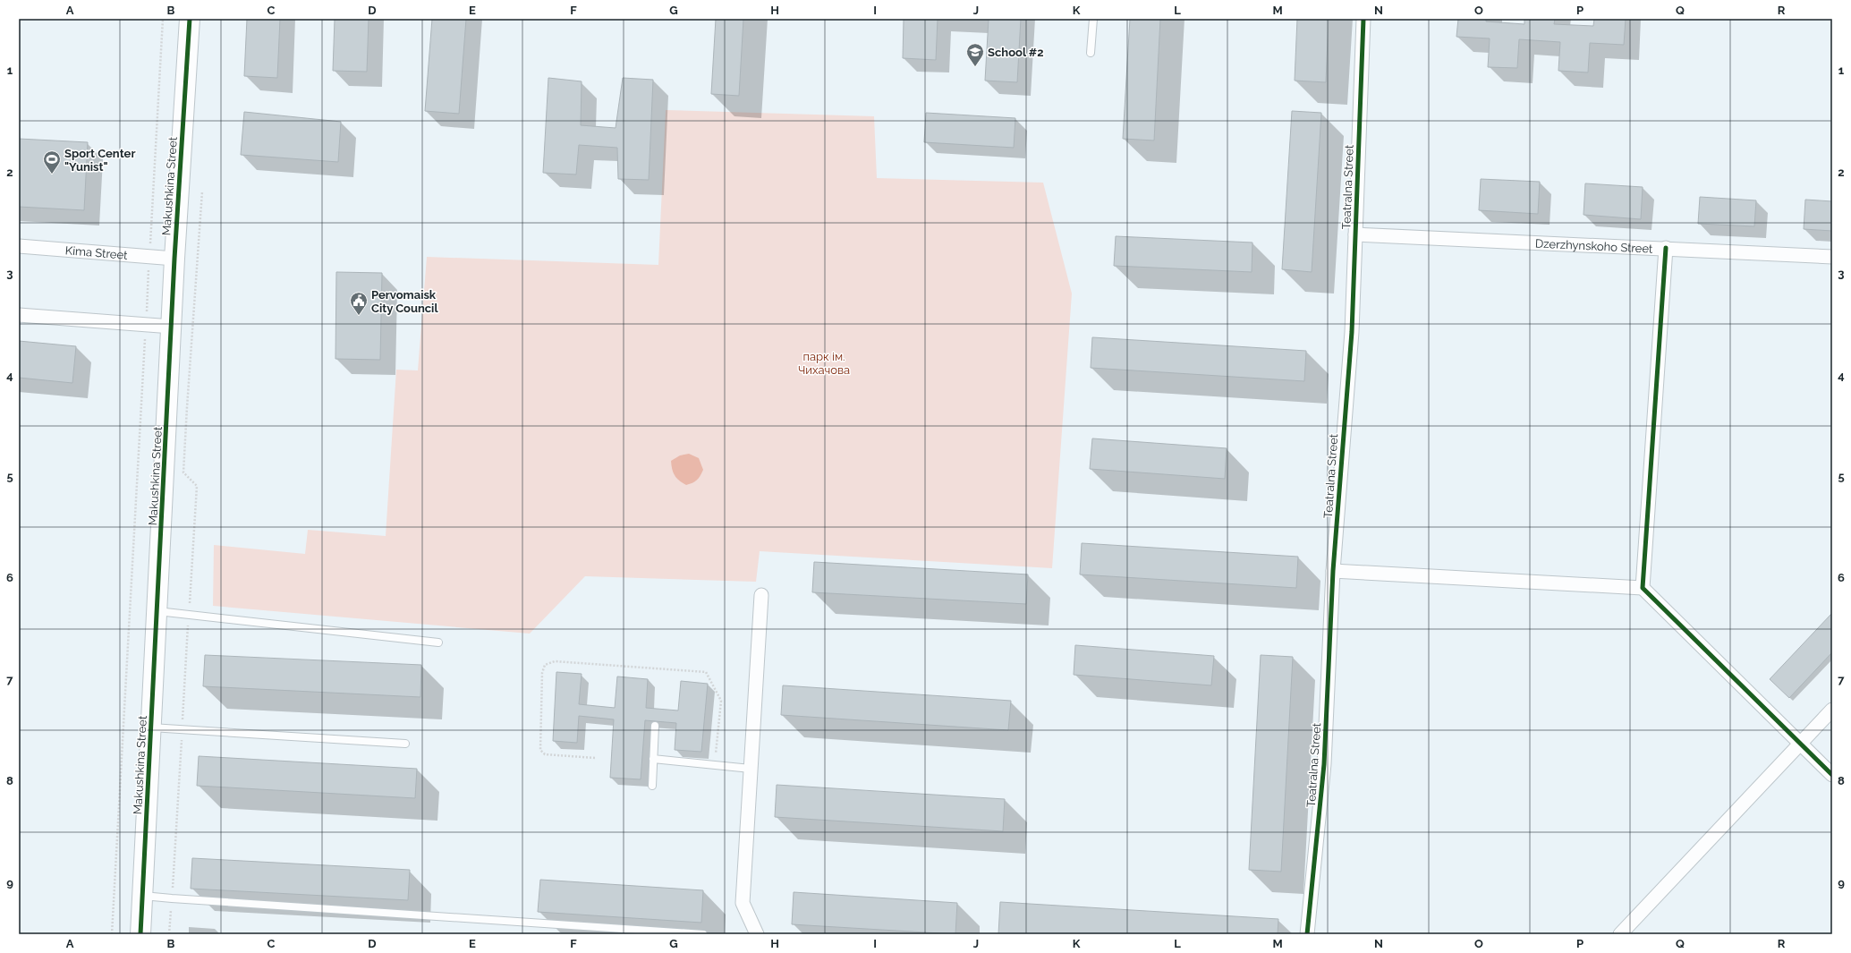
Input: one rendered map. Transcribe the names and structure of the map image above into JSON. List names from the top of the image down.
{
  "streets": {
    "street": [
      "Makushkina Street",
      "Teatralna Street",
      "Dzerzhynskoho Street",
      "Kima Street"
    ]
  },
  "crossings": [
    ["Makushkina Street", "Kima Street"],
    ["Teatralna Street", "Dzerzhynskoho Street"]
  ],
  "parks": ["парк ім. Чихачова"],
  "places": {
    "school or university": ["School #2"],
    "sports": ["Sport Center \"Yunist\""],
    "public building": ["Pervomaisk City Council"]
  },
  "grid": {
    "columns": [
      "A",
      "B",
      "C",
      "D",
      "E",
      "F",
      "G",
      "H",
      "I",
      "J",
      "K",
      "L",
      "M",
      "N",
      "O",
      "P",
      "Q",
      "R"
    ],
    "rows": [
      "1",
      "2",
      "3",
      "4",
      "5",
      "6",
      "7",
      "8",
      "9"
    ]
  }
}
